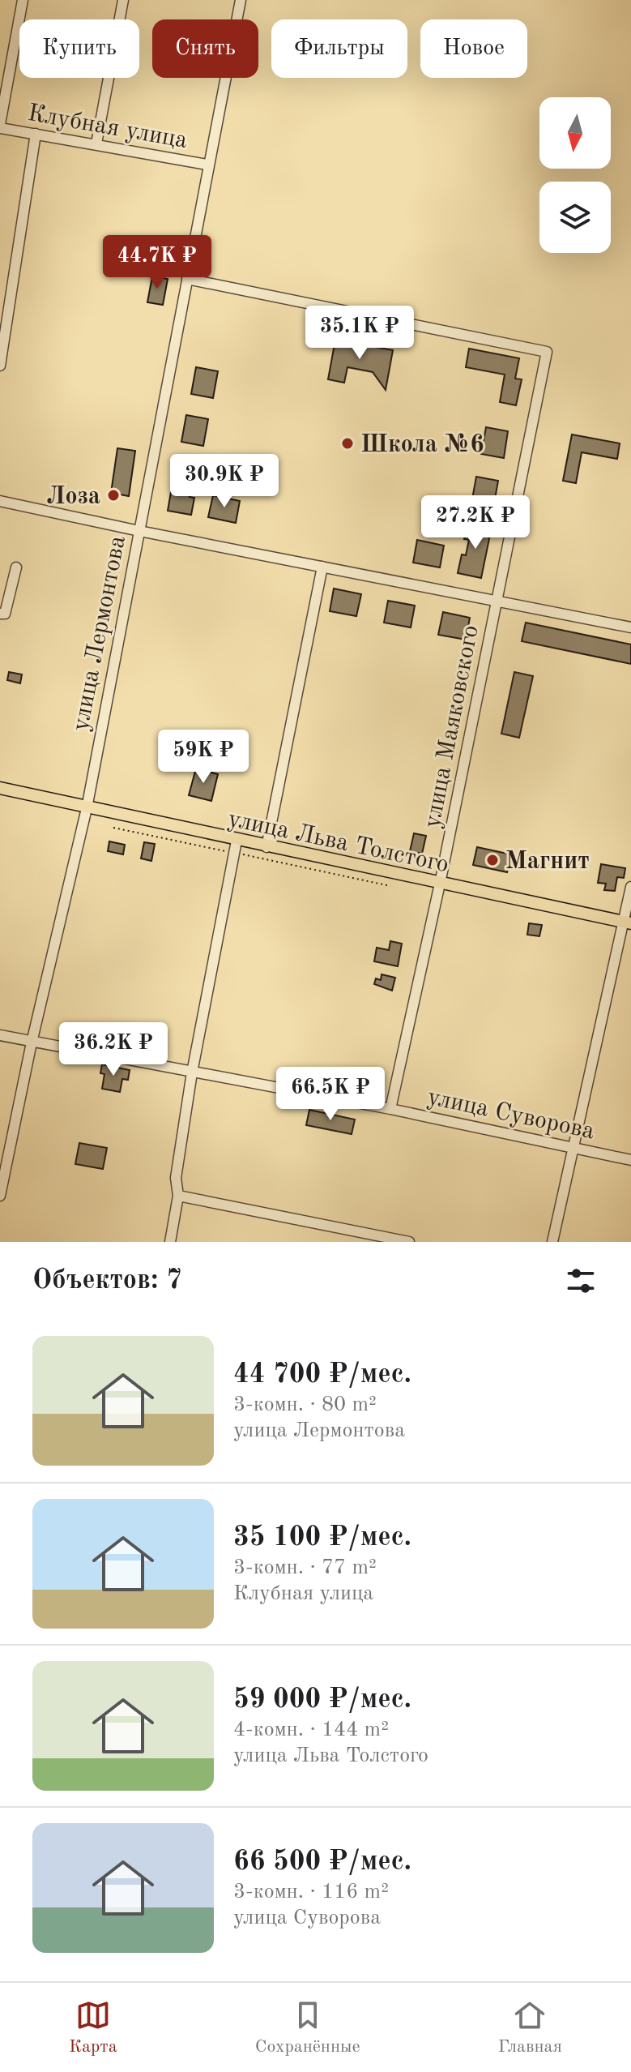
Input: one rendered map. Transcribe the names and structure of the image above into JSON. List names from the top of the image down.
{
  "streets": {
    "main road": ["улица Льва Толстого"],
    "street": [
      "Клубная улица",
      "улица Лермонтова",
      "улица Маяковского",
      "улица Суворова"
    ]
  },
  "crossings": [
    ["Клубная улица", "улица Лермонтова"],
    ["улица Лермонтова", "улица Маяковского"],
    ["улица Лермонтова", "улица Льва Толстого"],
    ["улица Лермонтова", "улица Суворова"],
    ["улица Маяковского", "улица Льва Толстого"],
    ["улица Маяковского", "улица Суворова"]
  ],
  "places": ["Школа №6", "Лоза", "Магнит"],
  "north": "bottom",
  "page": {
    "chip": [
      "Купить",
      "Снять",
      "Фильтры",
      "Новое"
    ],
    "price": [
      "44.7K ₽",
      "35.1K ₽",
      "30.9K ₽",
      "27.2K ₽",
      "59K ₽",
      "36.2K ₽",
      "66.5K ₽"
    ],
    "heading": "Объектов: 7",
    "list": [
      {
        "name": "44 700 ₽/мес.",
        "note": "3-комн. · 80 m² · улица Лермонтова"
      },
      {
        "name": "35 100 ₽/мес.",
        "note": "3-комн. · 77 m² · Клубная улица"
      },
      {
        "name": "59 000 ₽/мес.",
        "note": "4-комн. · 144 m² · улица Льва Толстого"
      },
      {
        "name": "66 500 ₽/мес.",
        "note": "3-комн. · 116 m² · улица Суворова"
      }
    ],
    "tabs": ["Карта", "Сохранённые", "Главная"]
  }
}
